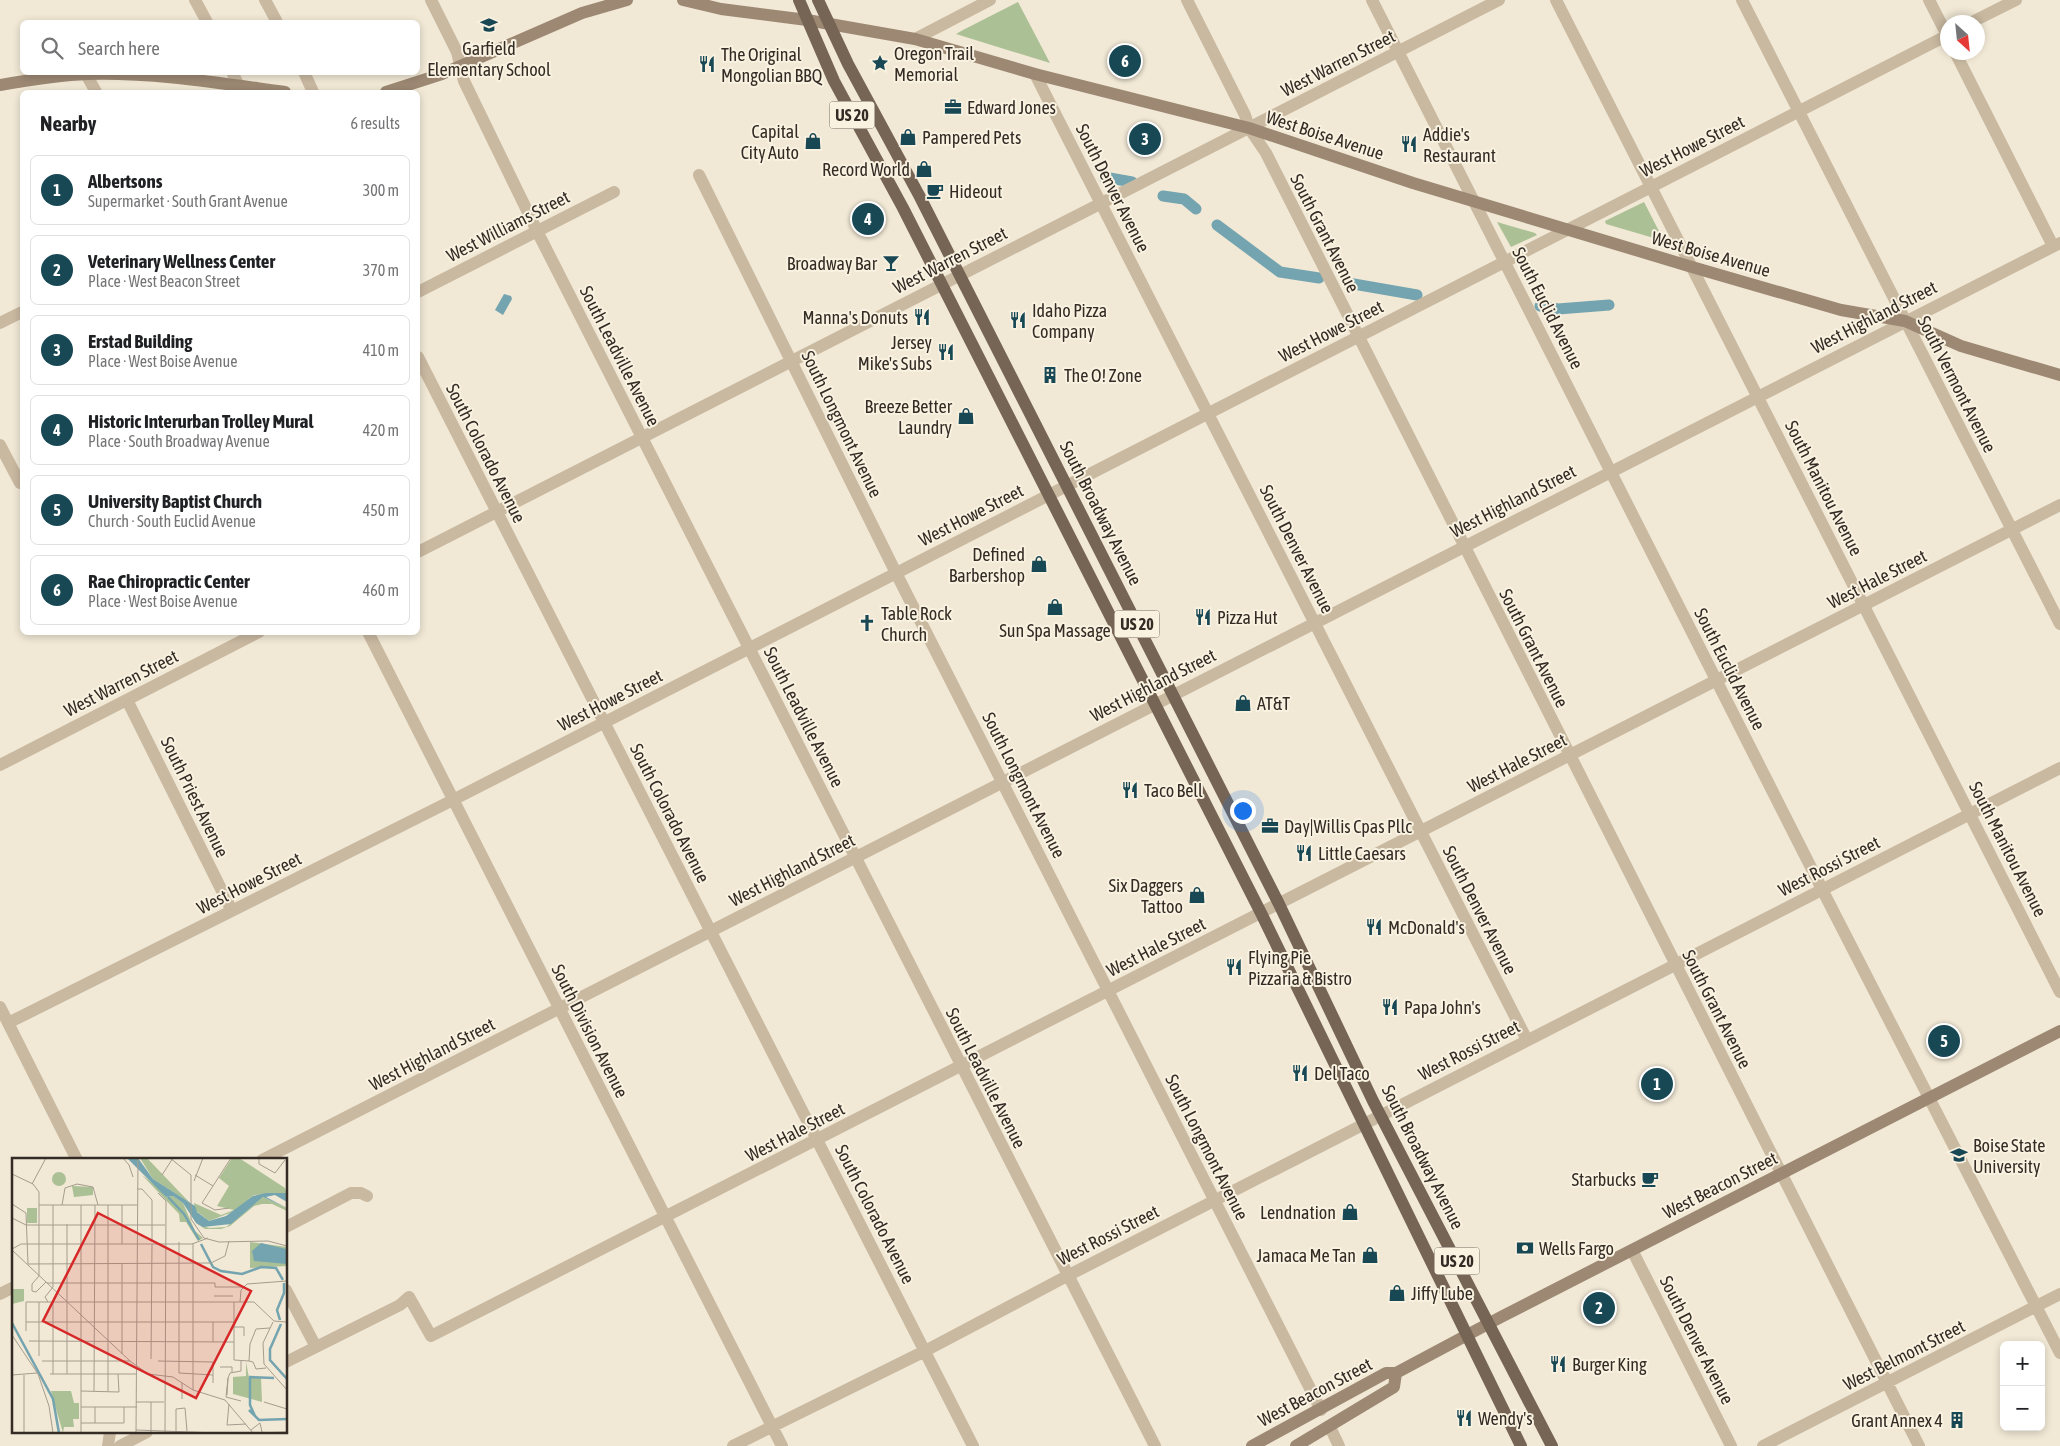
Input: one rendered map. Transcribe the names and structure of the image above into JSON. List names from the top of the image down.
{
  "streets": {
    "main road": ["US 20", "South Broadway Avenue"],
    "street": [
      "West Warren Street",
      "West Boise Avenue",
      "West Howe Street",
      "South Denver Avenue",
      "West Williams Street",
      "South Grant Avenue",
      "South Euclid Avenue",
      "West Highland Street",
      "South Leadville Avenue",
      "South Vermont Avenue",
      "South Longmont Avenue",
      "South Colorado Avenue",
      "South Manitou Avenue",
      "West Hale Street",
      "South Priest Avenue",
      "West Rossi Street",
      "South Division Avenue",
      "West Beacon Street",
      "West Belmont Street"
    ]
  },
  "crossings": [
    ["West Warren Street", "US 20"],
    ["West Warren Street", "West Boise Avenue"],
    ["West Warren Street", "South Denver Avenue"],
    ["West Warren Street", "South Grant Avenue"],
    ["West Warren Street", "South Euclid Avenue"],
    ["West Warren Street", "South Leadville Avenue"],
    ["West Warren Street", "South Longmont Avenue"],
    ["West Warren Street", "South Colorado Avenue"],
    ["West Warren Street", "South Broadway Avenue"],
    ["West Warren Street", "South Priest Avenue"],
    ["US 20", "West Boise Avenue"],
    ["US 20", "West Howe Street"],
    ["US 20", "West Highland Street"],
    ["US 20", "West Hale Street"],
    ["US 20", "West Rossi Street"],
    ["US 20", "West Beacon Street"],
    ["West Boise Avenue", "West Howe Street"],
    ["West Boise Avenue", "South Denver Avenue"],
    ["West Boise Avenue", "South Grant Avenue"],
    ["West Boise Avenue", "South Euclid Avenue"],
    ["West Boise Avenue", "West Highland Street"],
    ["West Boise Avenue", "South Vermont Avenue"],
    ["West Boise Avenue", "South Manitou Avenue"],
    ["West Boise Avenue", "South Broadway Avenue"],
    ["West Howe Street", "South Denver Avenue"],
    ["West Howe Street", "South Grant Avenue"],
    ["West Howe Street", "South Euclid Avenue"],
    ["West Howe Street", "South Leadville Avenue"],
    ["West Howe Street", "South Vermont Avenue"],
    ["West Howe Street", "South Longmont Avenue"],
    ["West Howe Street", "South Colorado Avenue"],
    ["West Howe Street", "South Manitou Avenue"],
    ["West Howe Street", "South Broadway Avenue"],
    ["West Howe Street", "South Priest Avenue"],
    ["West Howe Street", "South Division Avenue"],
    ["South Denver Avenue", "West Highland Street"],
    ["South Denver Avenue", "West Hale Street"],
    ["South Denver Avenue", "West Rossi Street"],
    ["South Denver Avenue", "West Beacon Street"],
    ["West Williams Street", "South Leadville Avenue"],
    ["South Grant Avenue", "West Highland Street"],
    ["South Grant Avenue", "West Hale Street"],
    ["South Grant Avenue", "West Rossi Street"],
    ["South Grant Avenue", "West Beacon Street"],
    ["South Grant Avenue", "West Belmont Street"],
    ["South Euclid Avenue", "West Highland Street"],
    ["South Euclid Avenue", "West Hale Street"],
    ["South Euclid Avenue", "West Rossi Street"],
    ["South Euclid Avenue", "West Beacon Street"],
    ["South Euclid Avenue", "West Belmont Street"],
    ["West Highland Street", "South Leadville Avenue"],
    ["West Highland Street", "South Vermont Avenue"],
    ["West Highland Street", "South Longmont Avenue"],
    ["West Highland Street", "South Colorado Avenue"],
    ["West Highland Street", "South Manitou Avenue"],
    ["West Highland Street", "South Broadway Avenue"],
    ["West Highland Street", "South Division Avenue"],
    ["South Leadville Avenue", "West Hale Street"],
    ["South Leadville Avenue", "West Rossi Street"],
    ["South Vermont Avenue", "West Hale Street"],
    ["South Longmont Avenue", "West Hale Street"],
    ["South Longmont Avenue", "West Rossi Street"],
    ["South Longmont Avenue", "West Beacon Street"],
    ["South Colorado Avenue", "West Hale Street"],
    ["South Colorado Avenue", "West Rossi Street"],
    ["South Manitou Avenue", "West Hale Street"],
    ["South Manitou Avenue", "West Rossi Street"],
    ["South Broadway Avenue", "West Hale Street"],
    ["South Broadway Avenue", "West Rossi Street"],
    ["South Broadway Avenue", "West Beacon Street"],
    ["West Hale Street", "South Division Avenue"],
    ["West Rossi Street", "South Division Avenue"]
  ],
  "places": {
    "school or university": ["Garfield Elementary School", "Boise State University"],
    "place": ["Oregon Trail Memorial"],
    "restaurant": [
      "The Original Mongolian BBQ",
      "Addie's Restaurant",
      "Manna's Donuts",
      "Idaho Pizza Company",
      "Jersey Mike's Subs",
      "Pizza Hut",
      "Taco Bell",
      "Little Caesars",
      "McDonald's",
      "Flying Pie Pizzaria & Bistro",
      "Papa John's",
      "Del Taco",
      "Burger King",
      "Wendy's"
    ],
    "office": ["Edward Jones", "Day|Willis Cpas Pllc"],
    "shop": [
      "Pampered Pets",
      "Capital City Auto",
      "Record World",
      "Breeze Better Laundry",
      "Defined Barbershop",
      "Sun Spa Massage",
      "AT&T",
      "Six Daggers Tattoo",
      "Lendnation",
      "Jamaca Me Tan",
      "Jiffy Lube"
    ],
    "cafe": ["Hideout", "Starbucks"],
    "bar": ["Broadway Bar"],
    "building": ["The O! Zone", "Grant Annex 4"],
    "church": ["Table Rock Church"],
    "bank": ["Wells Fargo"]
  },
  "north": "bottom right",
  "page": {
    "search": "Search here",
    "pins": [
      "6",
      "3",
      "4",
      "5",
      "1",
      "2"
    ],
    "heading": ["Nearby", "6 results"],
    "list": [
      {
        "mark": "1",
        "name": "Albertsons",
        "note": "Supermarket · South Grant Avenue",
        "value": "300 m"
      },
      {
        "mark": "2",
        "name": "Veterinary Wellness Center",
        "note": "Place · West Beacon Street",
        "value": "370 m"
      },
      {
        "mark": "3",
        "name": "Erstad Building",
        "note": "Place · West Boise Avenue",
        "value": "410 m"
      },
      {
        "mark": "4",
        "name": "Historic Interurban Trolley Mural",
        "note": "Place · South Broadway Avenue",
        "value": "420 m"
      },
      {
        "mark": "5",
        "name": "University Baptist Church",
        "note": "Church · South Euclid Avenue",
        "value": "450 m"
      },
      {
        "mark": "6",
        "name": "Rae Chiropractic Center",
        "note": "Place · West Boise Avenue",
        "value": "460 m"
      }
    ],
    "map_buttons": ["+", "−"]
  }
}
